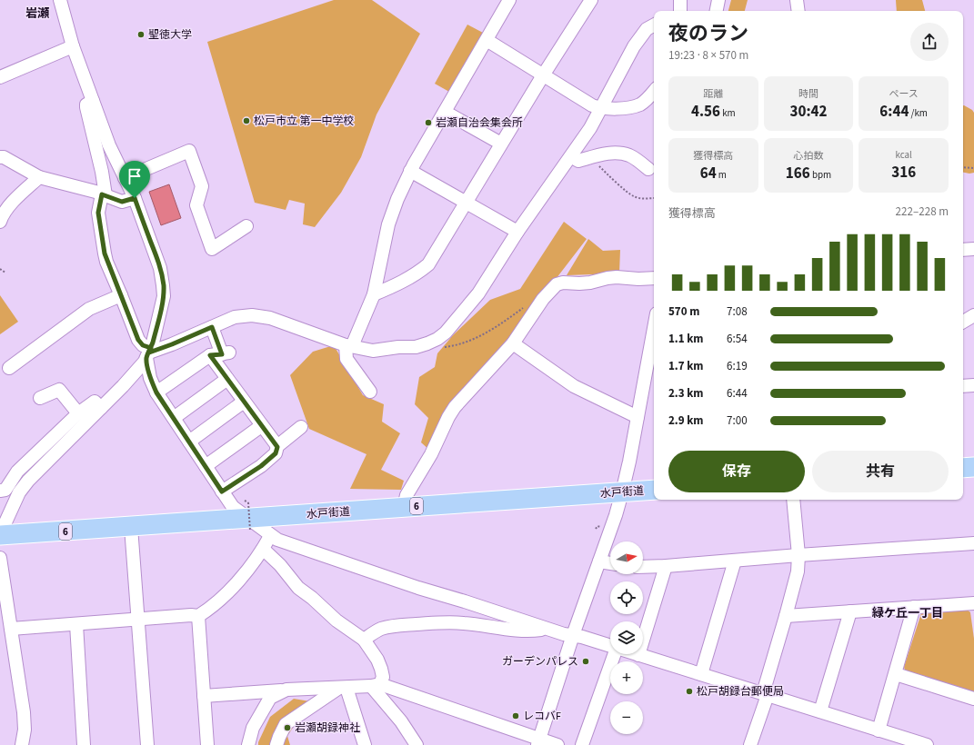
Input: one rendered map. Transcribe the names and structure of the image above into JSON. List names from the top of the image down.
{
  "streets": {
    "highway": ["水戸街道", "6"]
  },
  "districts": ["岩瀬", "緑ケ丘一丁目"],
  "places": [
    "聖徳大学",
    "松戸市立 第一中学校",
    "岩瀬自治会集会所",
    "ガーデンパレス",
    "松戸胡録台郵便局",
    "レコバF",
    "岩瀬胡録神社"
  ],
  "north": "right",
  "page": {
    "heading": ["夜のラン", "19:23 · 8 × 570 m"],
    "stats": [
      ["距離", "4.56 km"],
      ["時間", "30:42"],
      ["ペース", "6:44 /km"],
      ["獲得標高", "64 m"],
      ["心拍数", "166 bpm"],
      ["kcal", "316"]
    ],
    "chart": ["獲得標高", "222–228 m"],
    "list": [
      {
        "name": "570 m",
        "note": "7:08"
      },
      {
        "name": "1.1 km",
        "note": "6:54"
      },
      {
        "name": "1.7 km",
        "note": "6:19"
      },
      {
        "name": "2.3 km",
        "note": "6:44"
      },
      {
        "name": "2.9 km",
        "note": "7:00"
      }
    ],
    "buttons": ["保存", "共有"],
    "map_buttons": ["+", "−"]
  }
}
